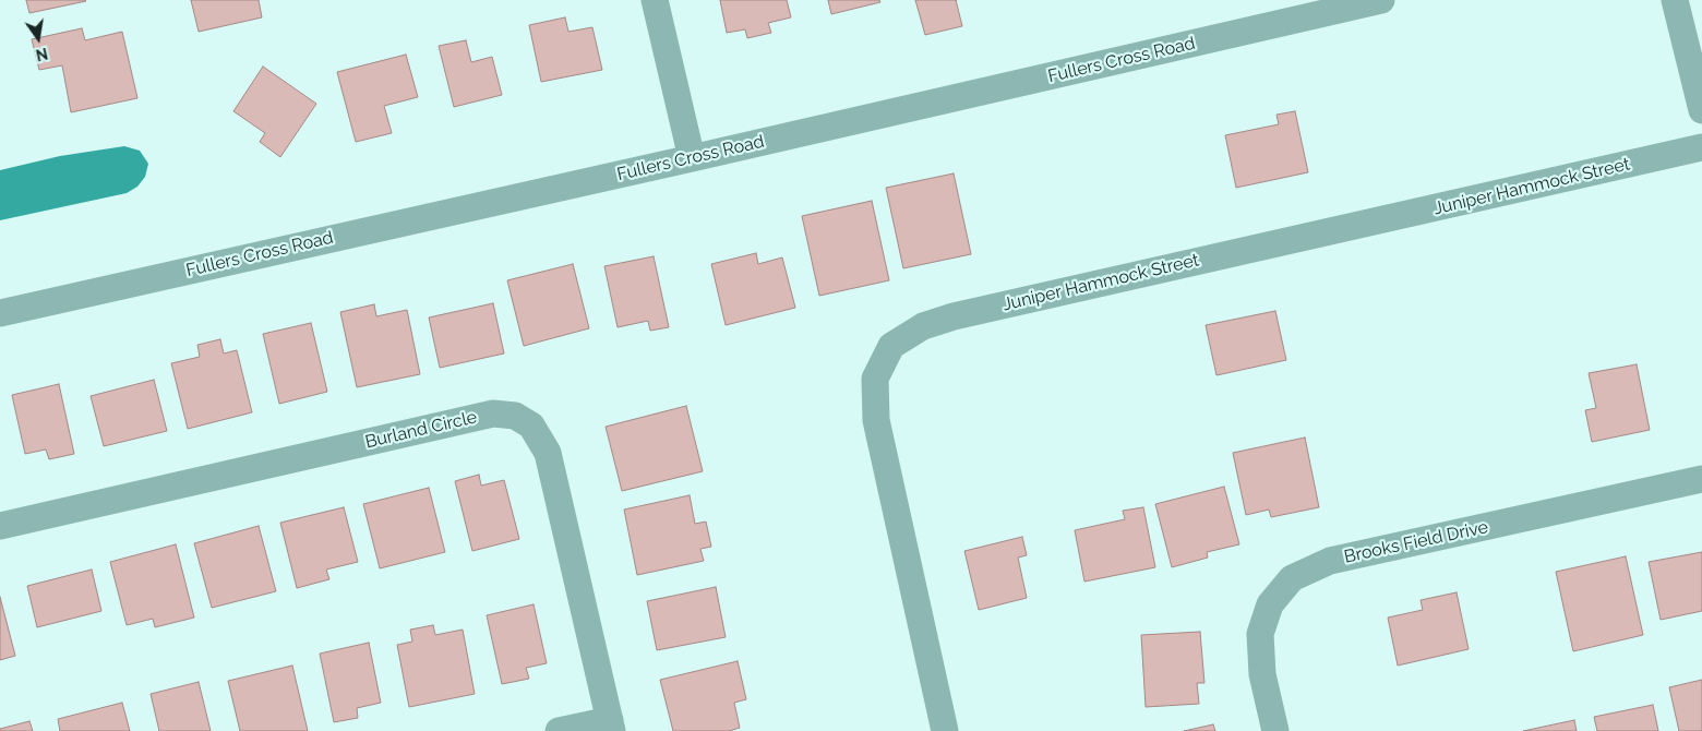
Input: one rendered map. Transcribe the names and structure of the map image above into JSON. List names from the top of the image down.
{
  "streets": {
    "street": [
      "Fullers Cross Road",
      "Juniper Hammock Street",
      "Burland Circle",
      "Brooks Field Drive"
    ]
  },
  "north": "bottom"
}
